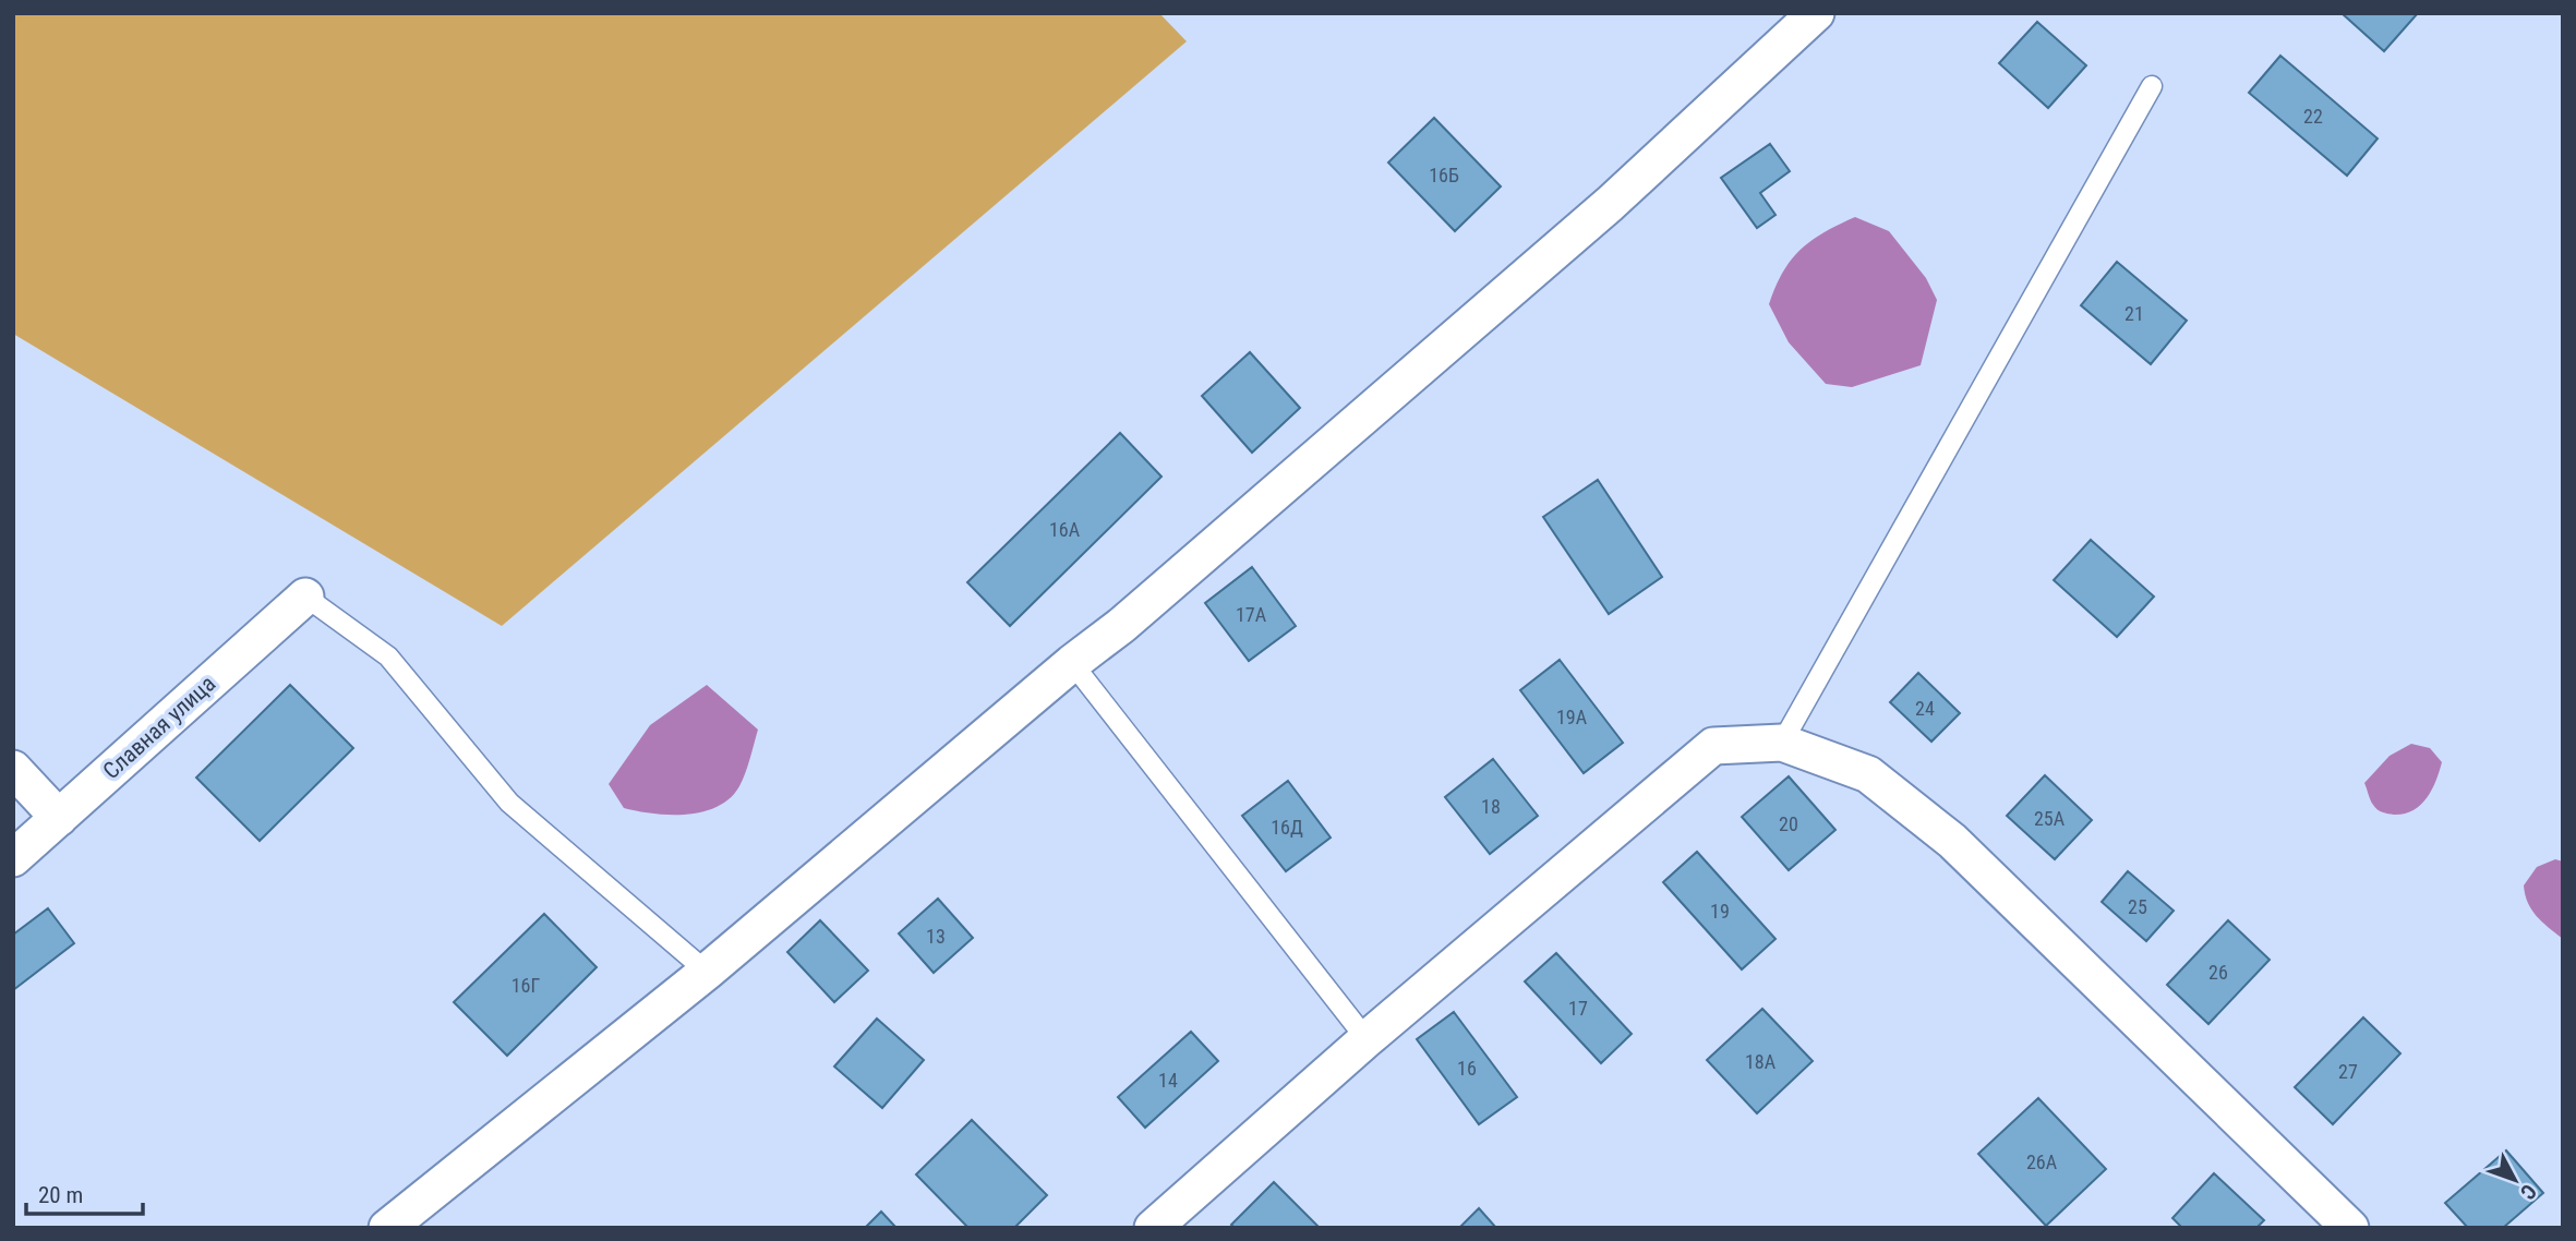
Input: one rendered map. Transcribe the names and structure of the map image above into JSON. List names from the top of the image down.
{
  "streets": {
    "street": ["Славная улица"]
  },
  "house_numbers": [
    "22",
    "16Б",
    "21",
    "16А",
    "17А",
    "24",
    "19А",
    "18",
    "25А",
    "20",
    "16Д",
    "25",
    "19",
    "13",
    "26",
    "16Г",
    "17",
    "18А",
    "16",
    "27",
    "14",
    "26А"
  ],
  "scale_bar": "20 m",
  "north": "bottom right"
}
